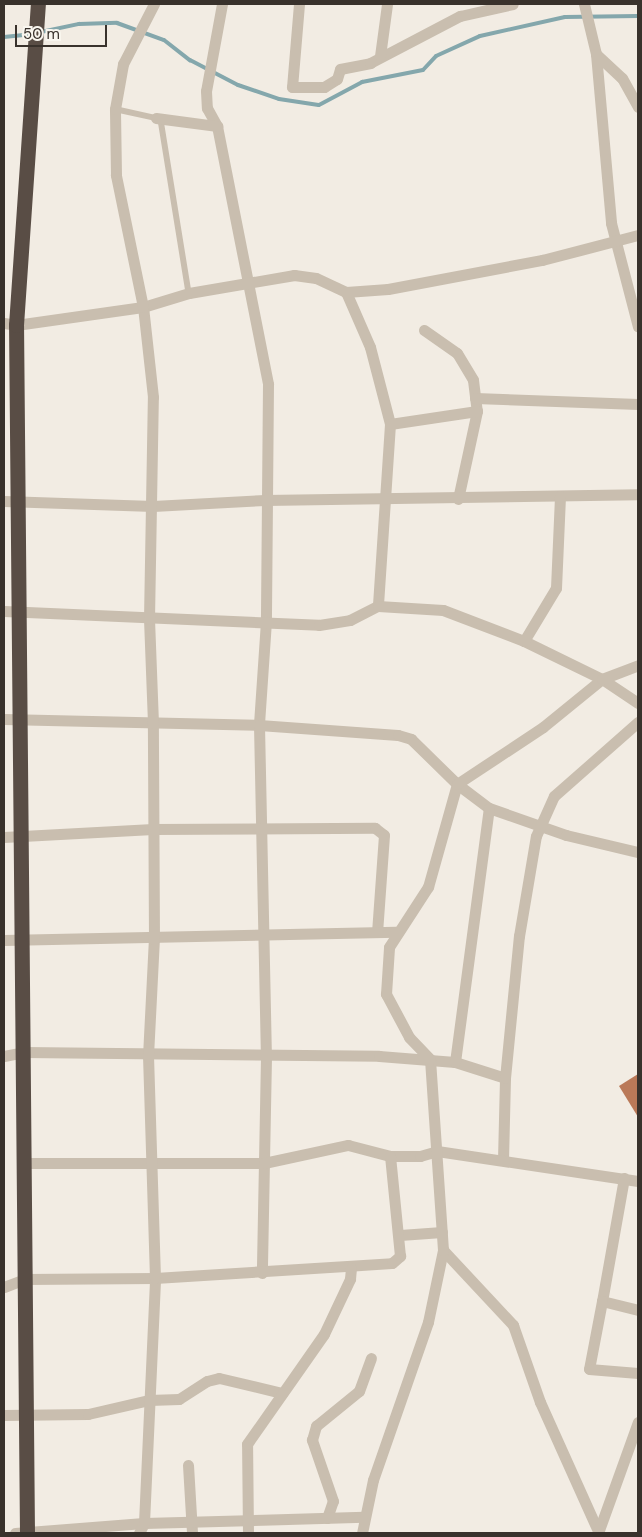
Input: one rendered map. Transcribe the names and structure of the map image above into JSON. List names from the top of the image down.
{
  "scale_bar": "50 m"
}
